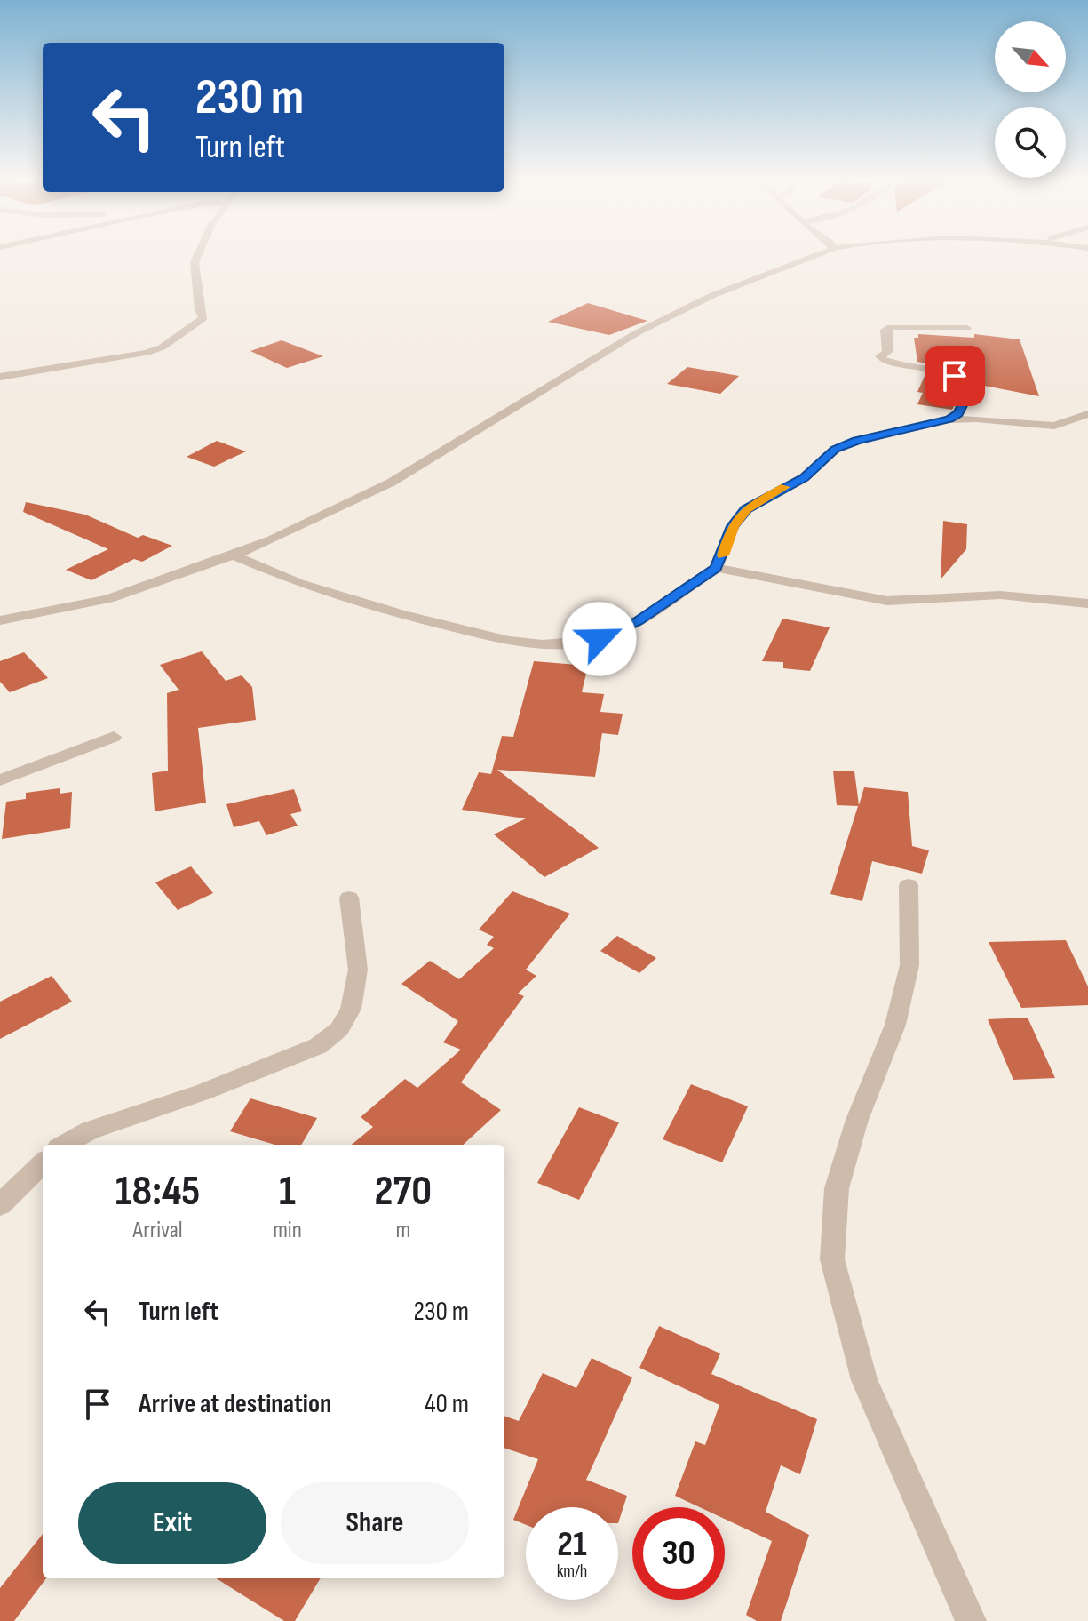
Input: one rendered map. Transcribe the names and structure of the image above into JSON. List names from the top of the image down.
{
  "north": "bottom right",
  "page": {
    "turn": ["230 m", "Turn left"],
    "eta": [
      "18:45",
      "Arrival",
      "1",
      "min",
      "270",
      "m"
    ],
    "list": [
      {
        "name": "Turn left",
        "value": "230 m"
      },
      {
        "name": "Arrive at destination",
        "value": "40 m"
      }
    ],
    "buttons": ["Exit", "Share"],
    "speed": "21 km/h",
    "limit": "30"
  }
}
